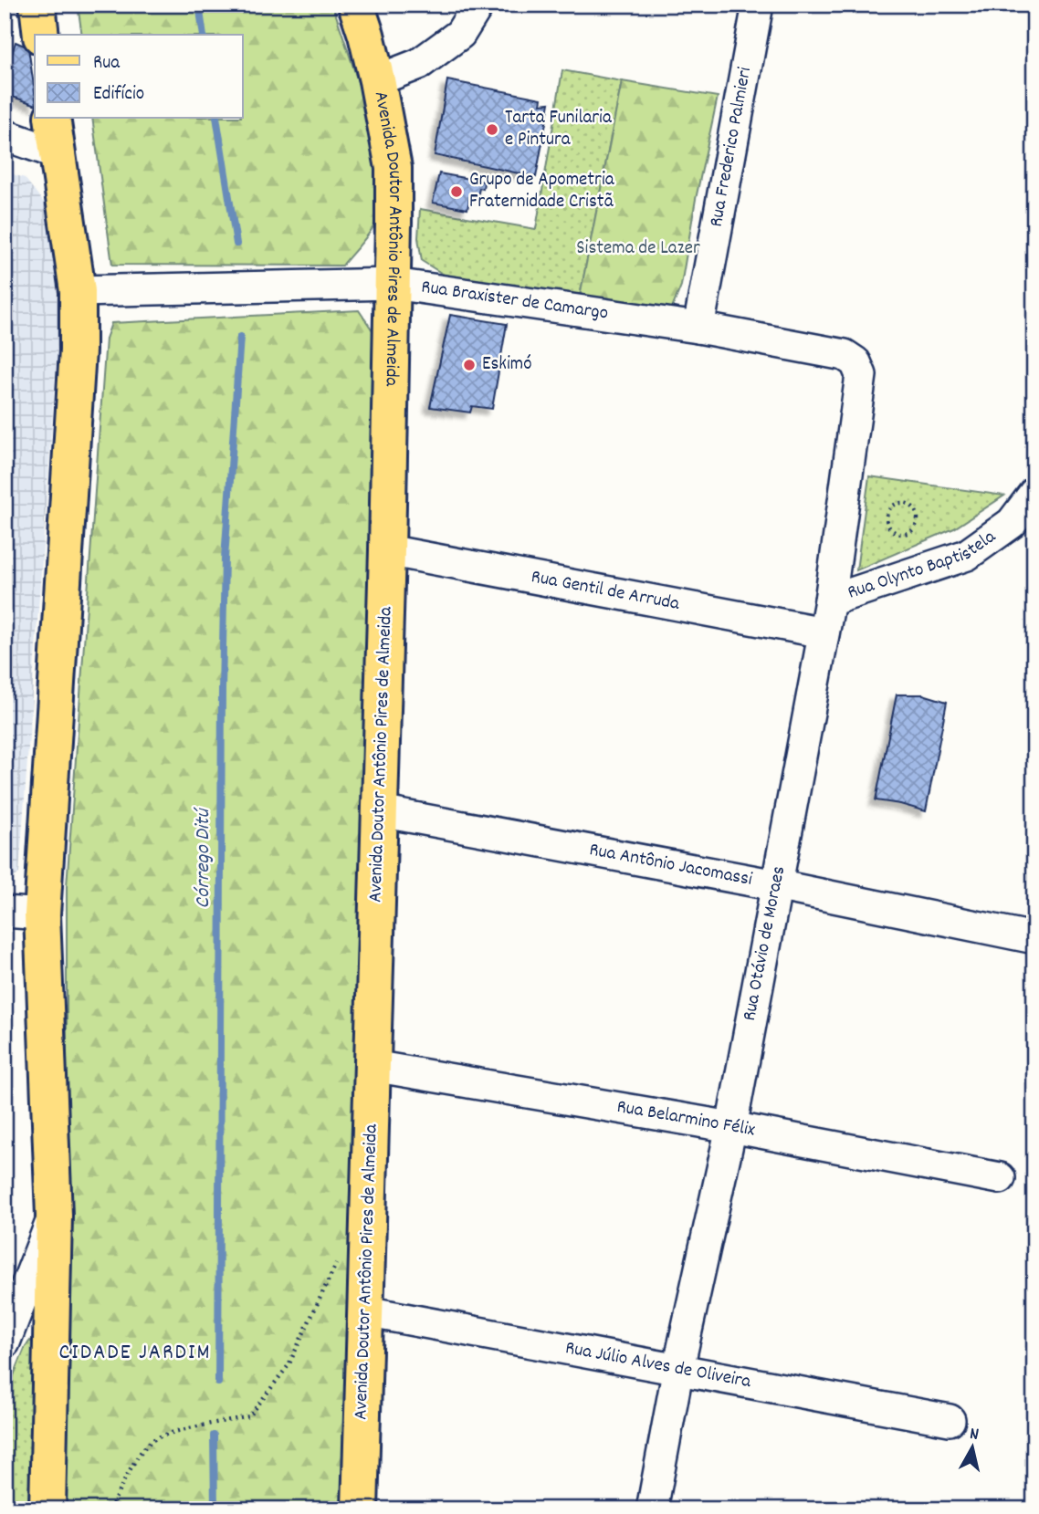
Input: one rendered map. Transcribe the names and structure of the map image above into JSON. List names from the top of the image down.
{
  "streets": {
    "main road": ["Avenida Doutor Antônio Pires de Almeida"],
    "street": [
      "Rua Frederico Palmieri",
      "Rua Braxister de Camargo",
      "Rua Olynto Baptistela",
      "Rua Gentil de Arruda",
      "Rua Antônio Jacomassi",
      "Rua Otávio de Moraes",
      "Rua Belarmino Félix",
      "Rua Júlio Alves de Oliveira"
    ]
  },
  "crossings": [
    ["Rua Frederico Palmieri", "Rua Braxister de Camargo"],
    ["Avenida Doutor Antônio Pires de Almeida", "Rua Braxister de Camargo"],
    ["Avenida Doutor Antônio Pires de Almeida", "Rua Gentil de Arruda"],
    ["Avenida Doutor Antônio Pires de Almeida", "Rua Antônio Jacomassi"],
    ["Avenida Doutor Antônio Pires de Almeida", "Rua Belarmino Félix"],
    ["Avenida Doutor Antônio Pires de Almeida", "Rua Júlio Alves de Oliveira"],
    ["Rua Braxister de Camargo", "Rua Otávio de Moraes"],
    ["Rua Olynto Baptistela", "Rua Otávio de Moraes"],
    ["Rua Gentil de Arruda", "Rua Otávio de Moraes"],
    ["Rua Antônio Jacomassi", "Rua Otávio de Moraes"],
    ["Rua Otávio de Moraes", "Rua Belarmino Félix"],
    ["Rua Otávio de Moraes", "Rua Júlio Alves de Oliveira"]
  ],
  "districts": ["CIDADE JARDIM"],
  "water": ["Córrego Ditú"],
  "parks": ["Sistema de Lazer"],
  "places": ["Tarta Funilaria e Pintura", "Grupo de Apometria Fraternidade Cristã", "Eskimó"],
  "legend": ["Rua", "Edifício"],
  "north": "top"
}
